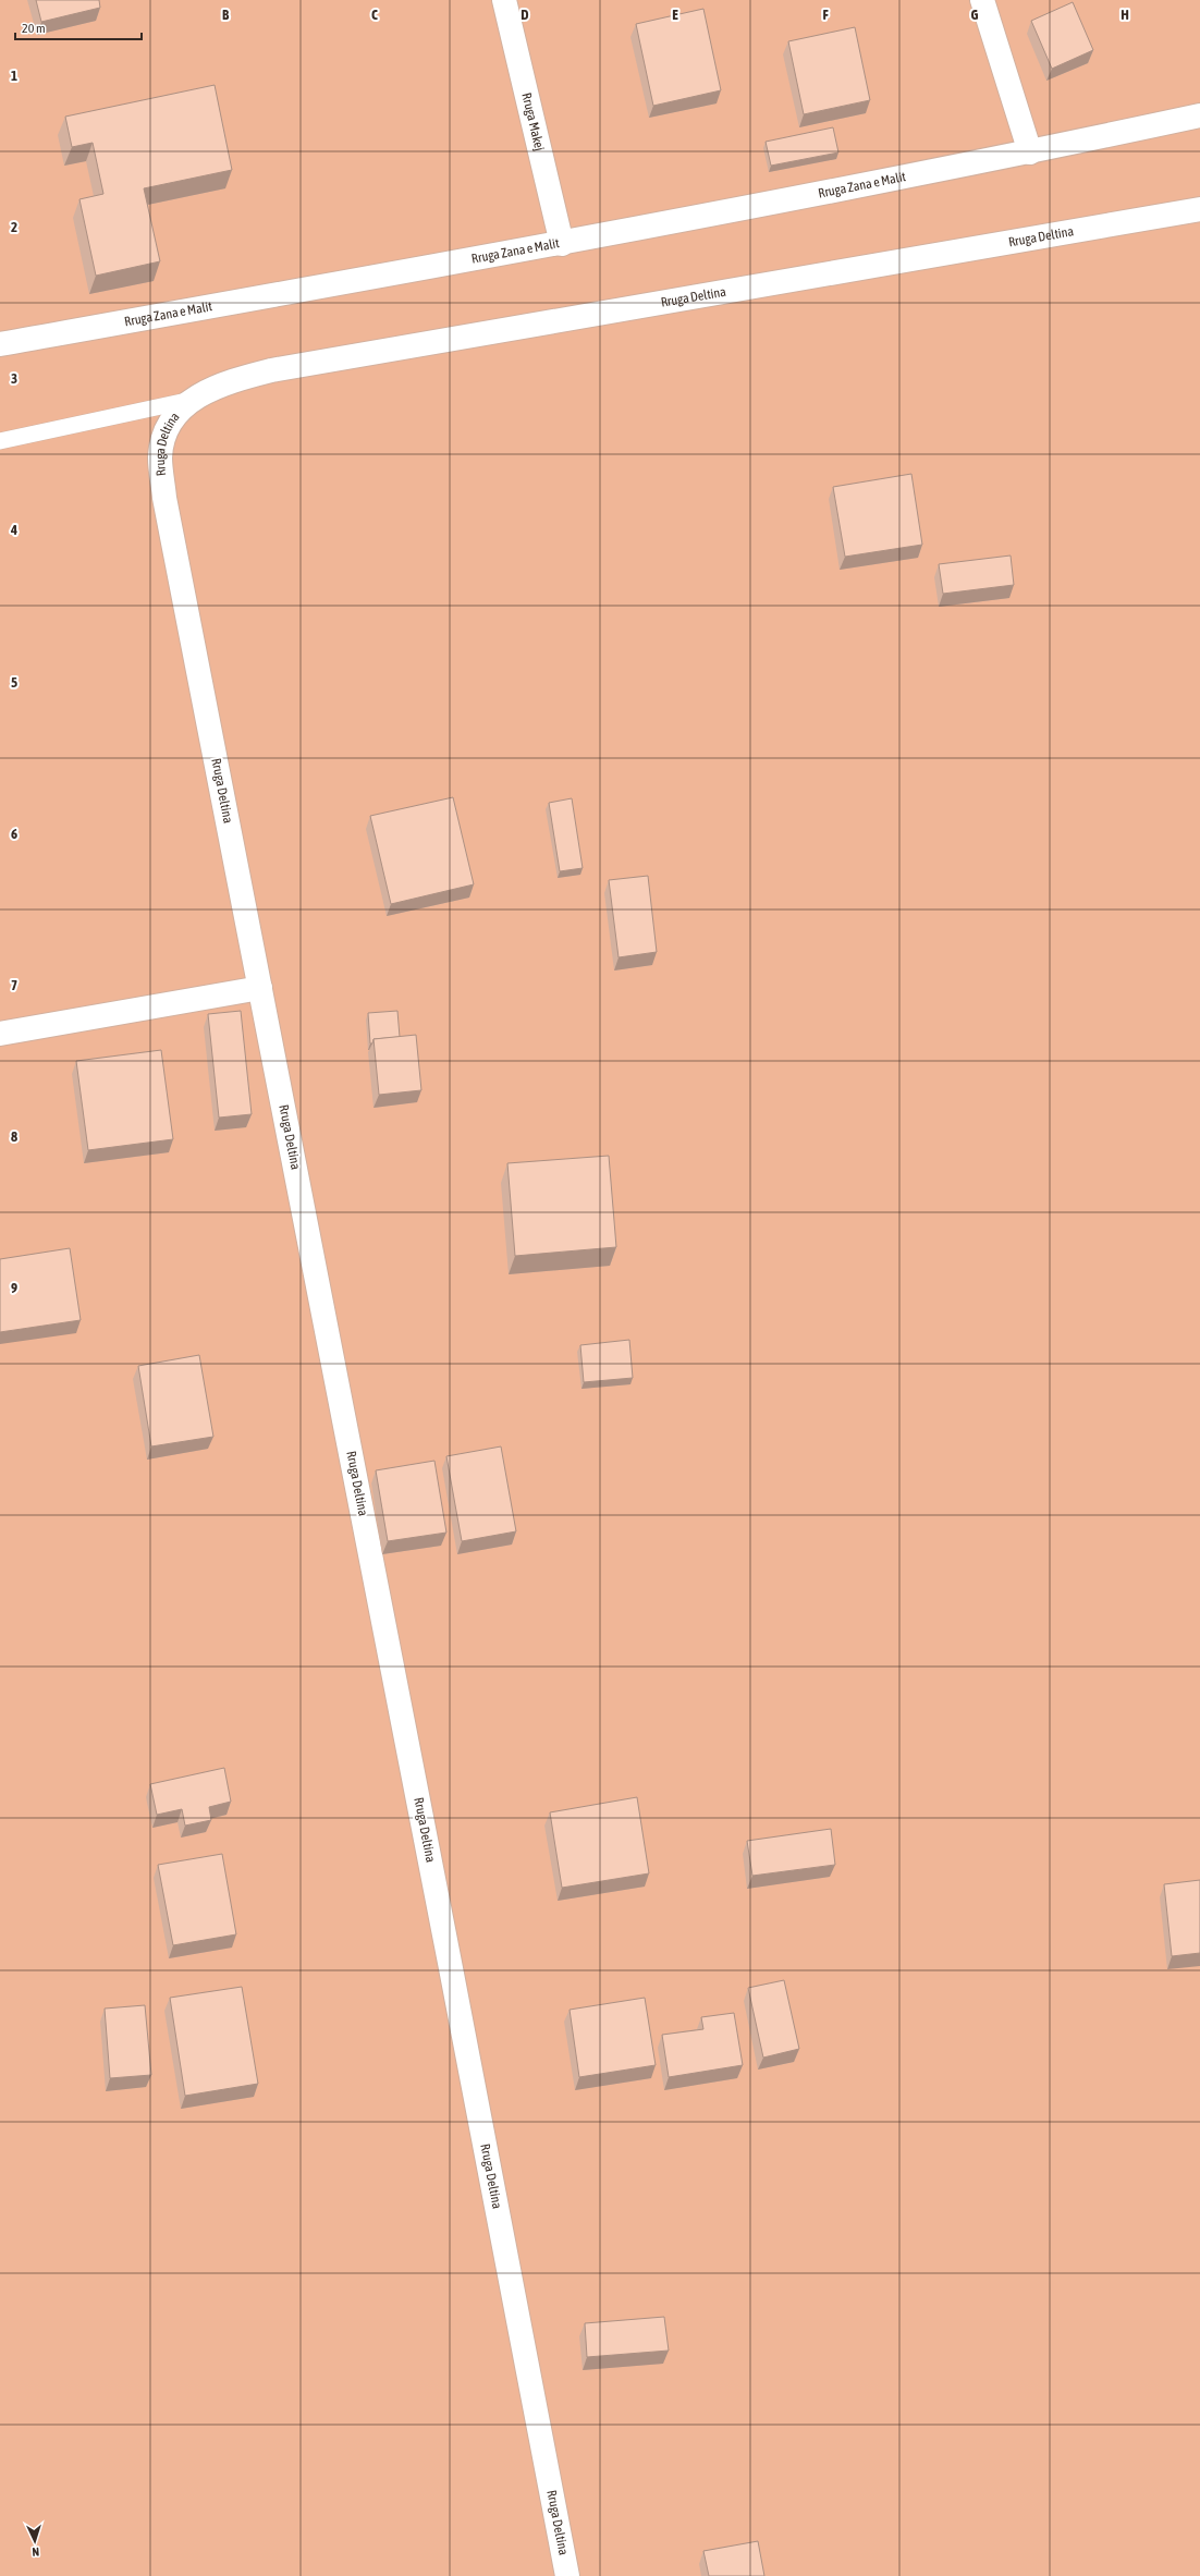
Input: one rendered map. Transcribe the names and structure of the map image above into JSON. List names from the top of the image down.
{
  "streets": {
    "street": ["Rruga Makej", "Rruga Zana e Malit", "Rruga Deltina"]
  },
  "crossings": [
    ["Rruga Makej", "Rruga Zana e Malit"]
  ],
  "scale_bar": "20 m",
  "north": "bottom",
  "grid": {
    "columns": [
      "B",
      "C",
      "D",
      "E",
      "F",
      "G",
      "H"
    ],
    "rows": [
      "1",
      "2",
      "3",
      "4",
      "5",
      "6",
      "7",
      "8",
      "9"
    ]
  }
}
